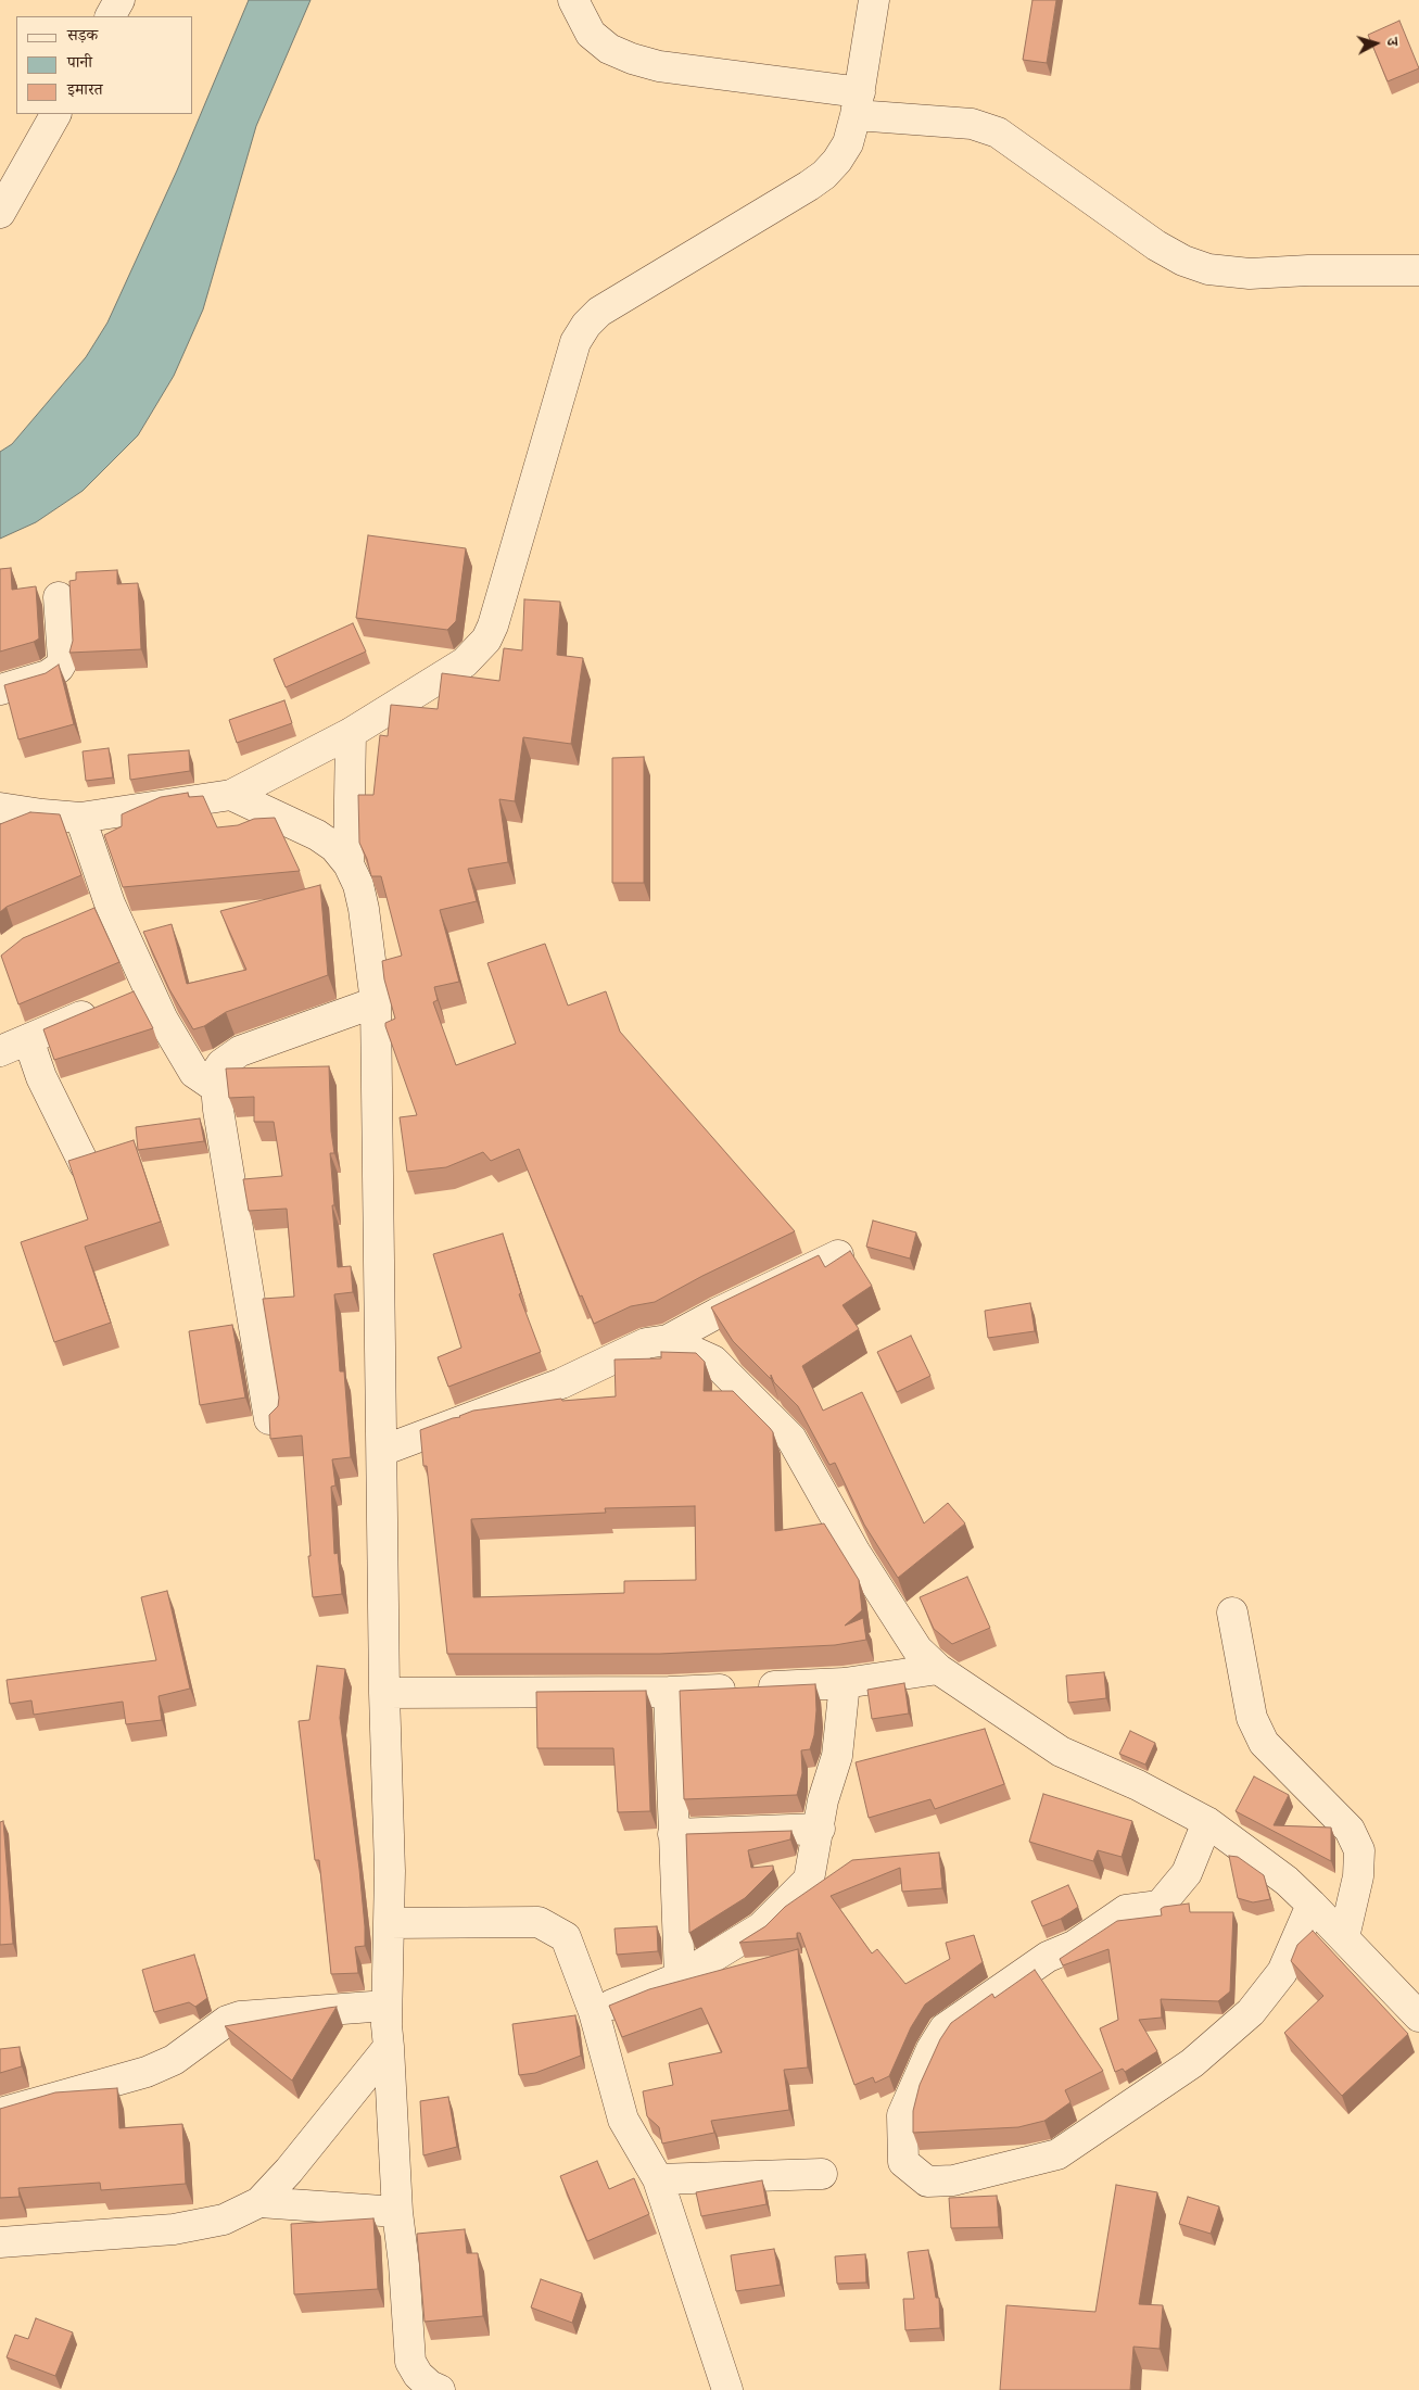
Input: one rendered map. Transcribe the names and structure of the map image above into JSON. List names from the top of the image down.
{
  "legend": ["सड़क", "पानी", "इमारत"],
  "north": "right"
}
